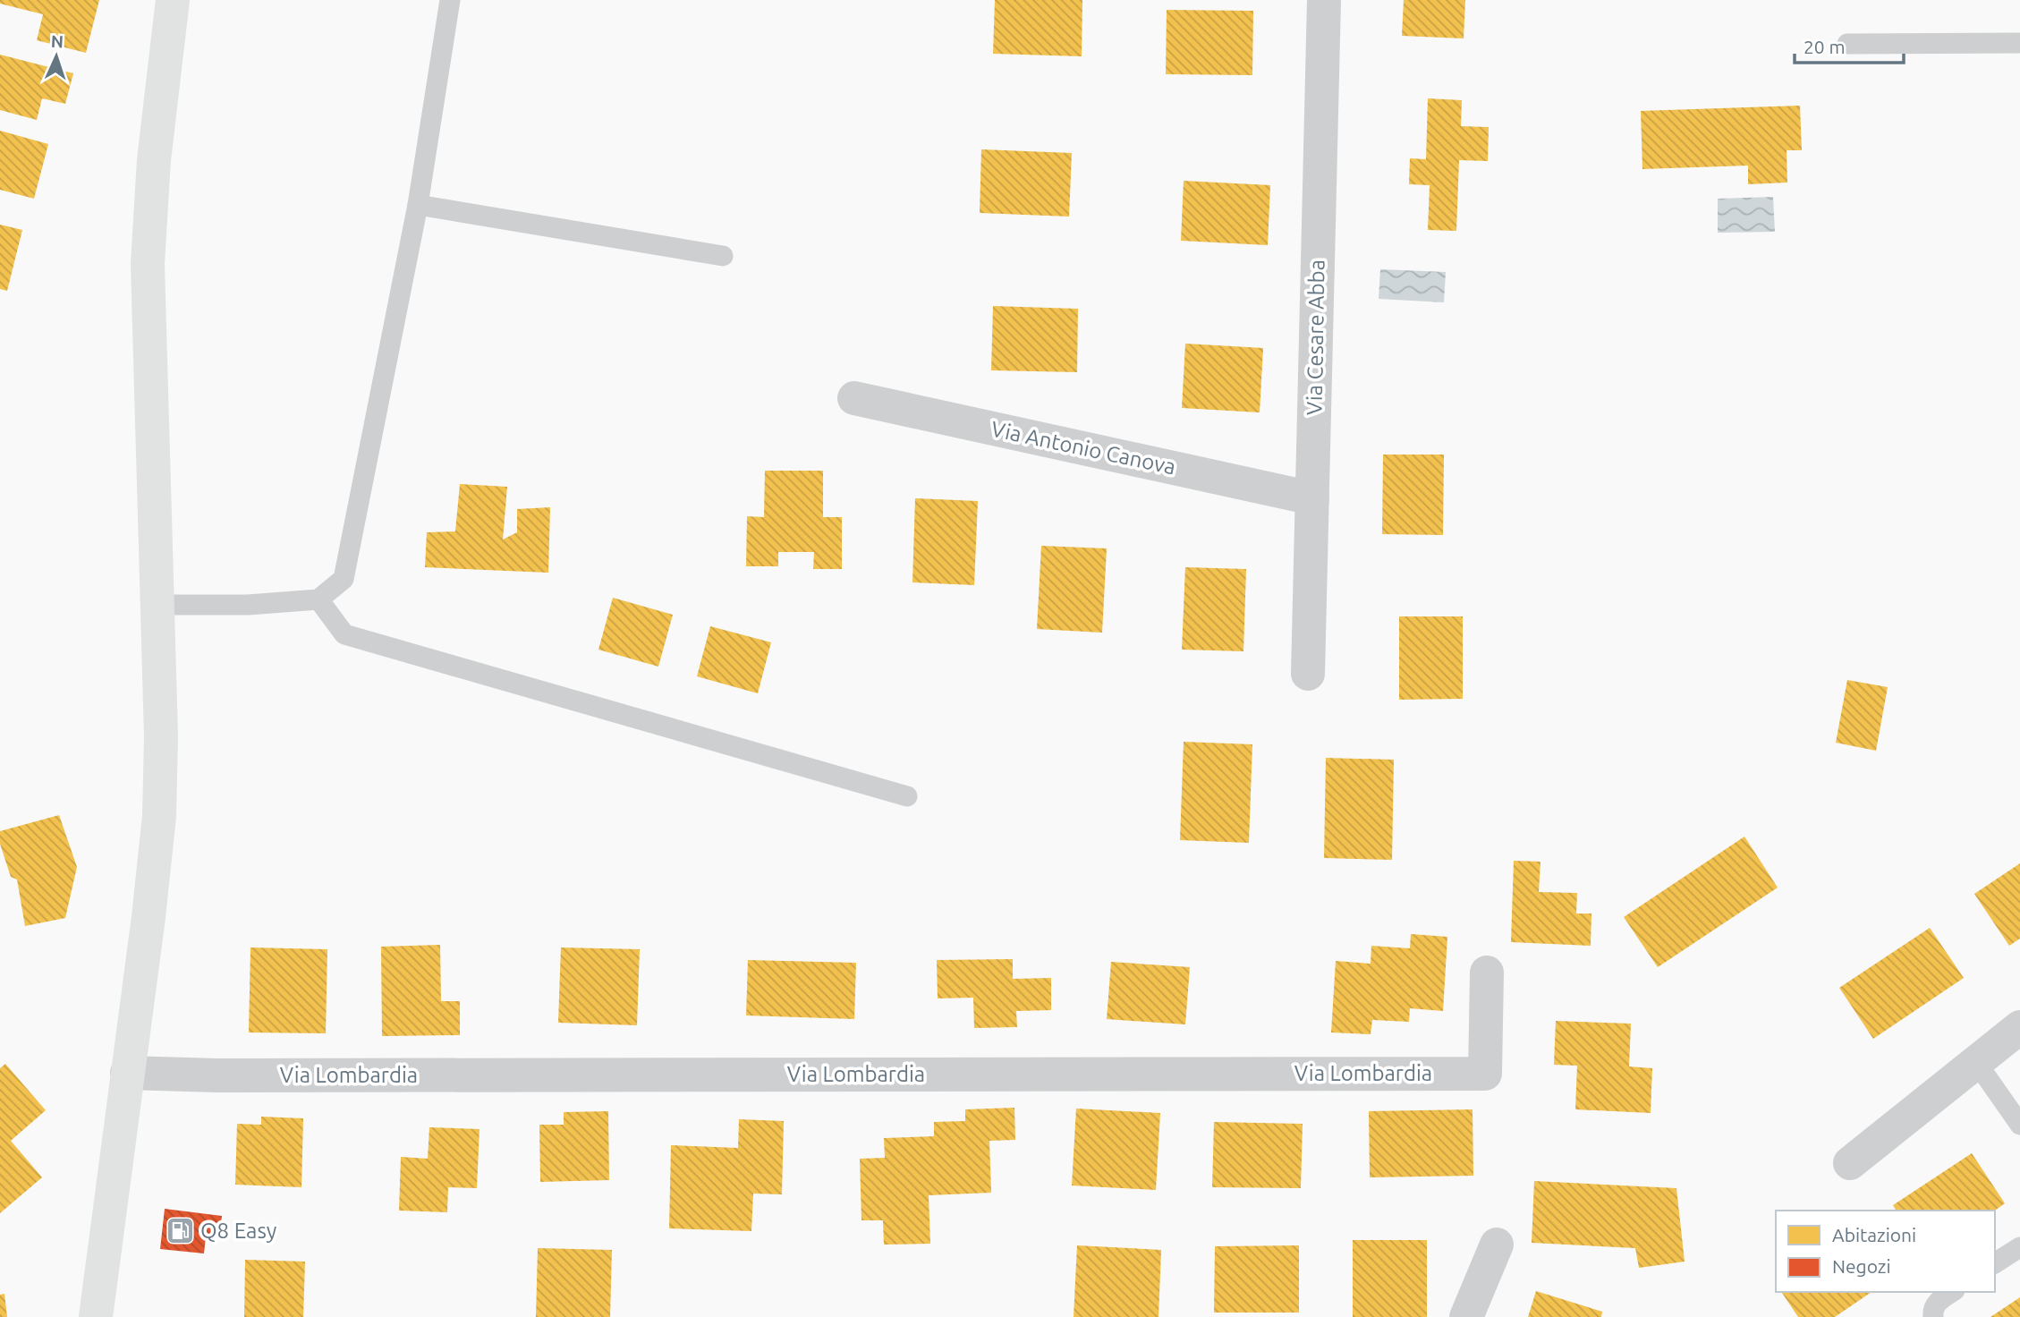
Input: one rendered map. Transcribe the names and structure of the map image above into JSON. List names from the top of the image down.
{
  "streets": {
    "street": ["Via Cesare Abba", "Via Antonio Canova", "Via Lombardia"]
  },
  "crossings": [
    ["Via Cesare Abba", "Via Antonio Canova"]
  ],
  "places": {
    "fuel station": ["Q8 Easy"]
  },
  "legend": ["Abitazioni", "Negozi"],
  "scale_bar": "20 m",
  "north": "top"
}
